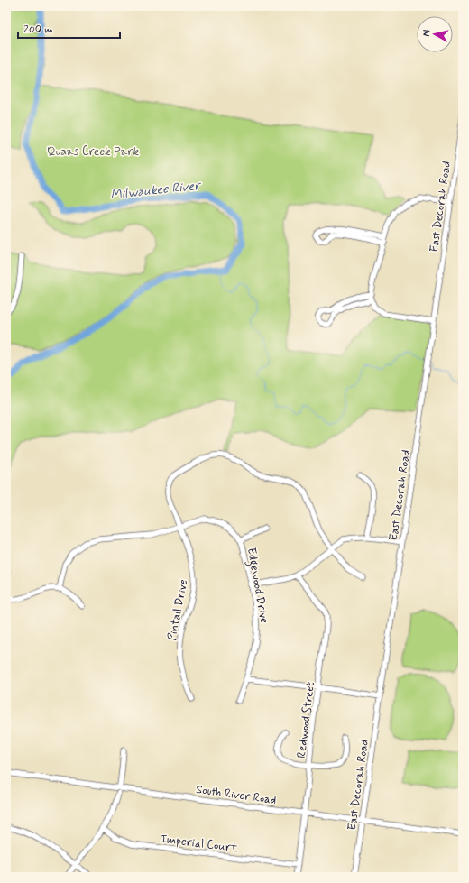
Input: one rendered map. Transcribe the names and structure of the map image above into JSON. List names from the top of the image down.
{
  "streets": {
    "street": [
      "East Decorah Road",
      "Edgewood Drive",
      "Pintail Drive",
      "Redwood Street",
      "South River Road",
      "Imperial Court"
    ]
  },
  "crossings": [
    ["East Decorah Road", "South River Road"],
    ["Edgewood Drive", "Pintail Drive"],
    ["Redwood Street", "South River Road"],
    ["Redwood Street", "Imperial Court"]
  ],
  "water": ["Milwaukee River"],
  "parks": ["Quaas Creek Park"],
  "scale_bar": "200 m",
  "north": "left"
}
